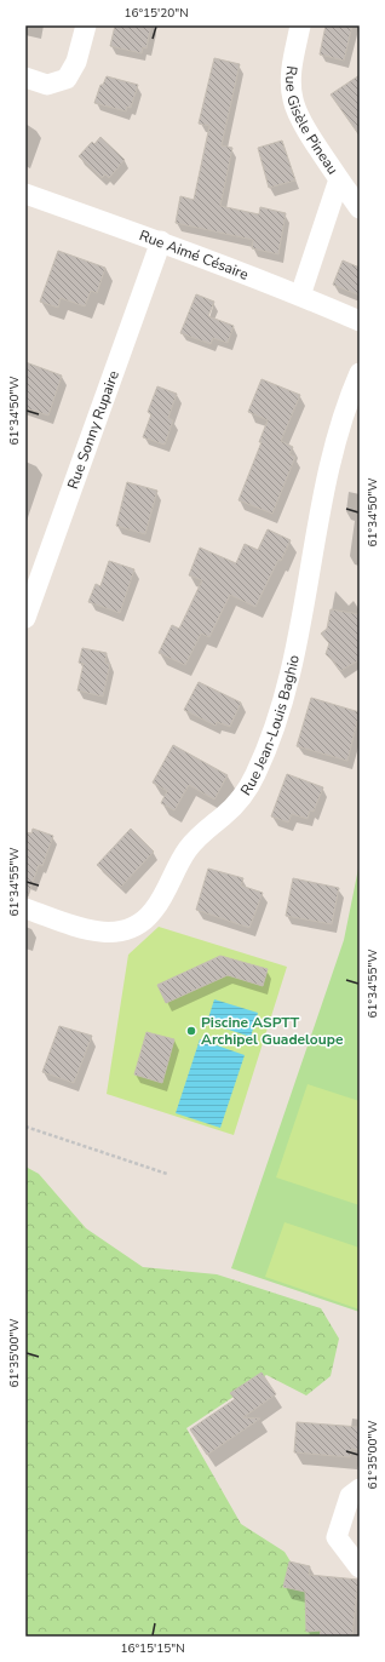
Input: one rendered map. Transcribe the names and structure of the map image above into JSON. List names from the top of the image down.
{
  "streets": {
    "street": [
      "Rue Gisèle Pineau",
      "Rue Aimé Césaire",
      "Rue Sonny Rupaire",
      "Rue Jean-Louis Baghio"
    ]
  },
  "crossings": [
    ["Rue Gisèle Pineau", "Rue Aimé Césaire"],
    ["Rue Aimé Césaire", "Rue Sonny Rupaire"]
  ],
  "places": ["Piscine ASPTT Archipel Guadeloupe"],
  "coordinates": [
    "16°15'20\"N",
    "61°34'50\"W",
    "61°34'55\"W",
    "61°35'00\"W",
    "16°15'15\"N"
  ]
}
